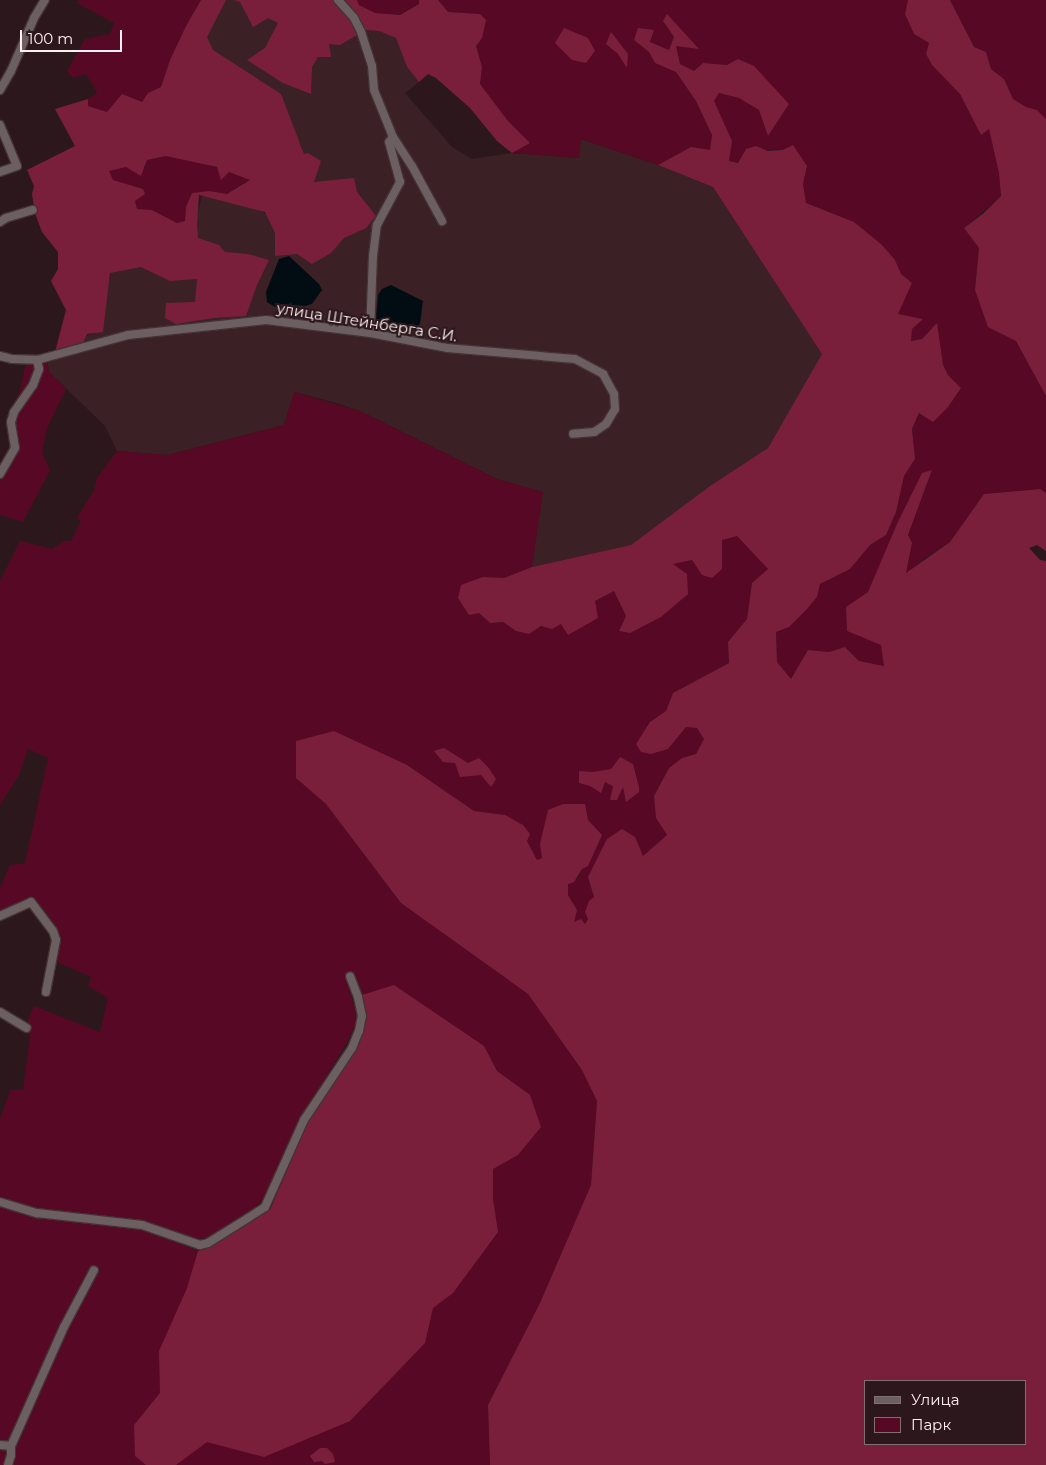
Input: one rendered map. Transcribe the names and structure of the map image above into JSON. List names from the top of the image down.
{
  "streets": {
    "street": ["улица Штейнберга С.И."]
  },
  "legend": ["Улица", "Парк"],
  "scale_bar": "100 m"
}
